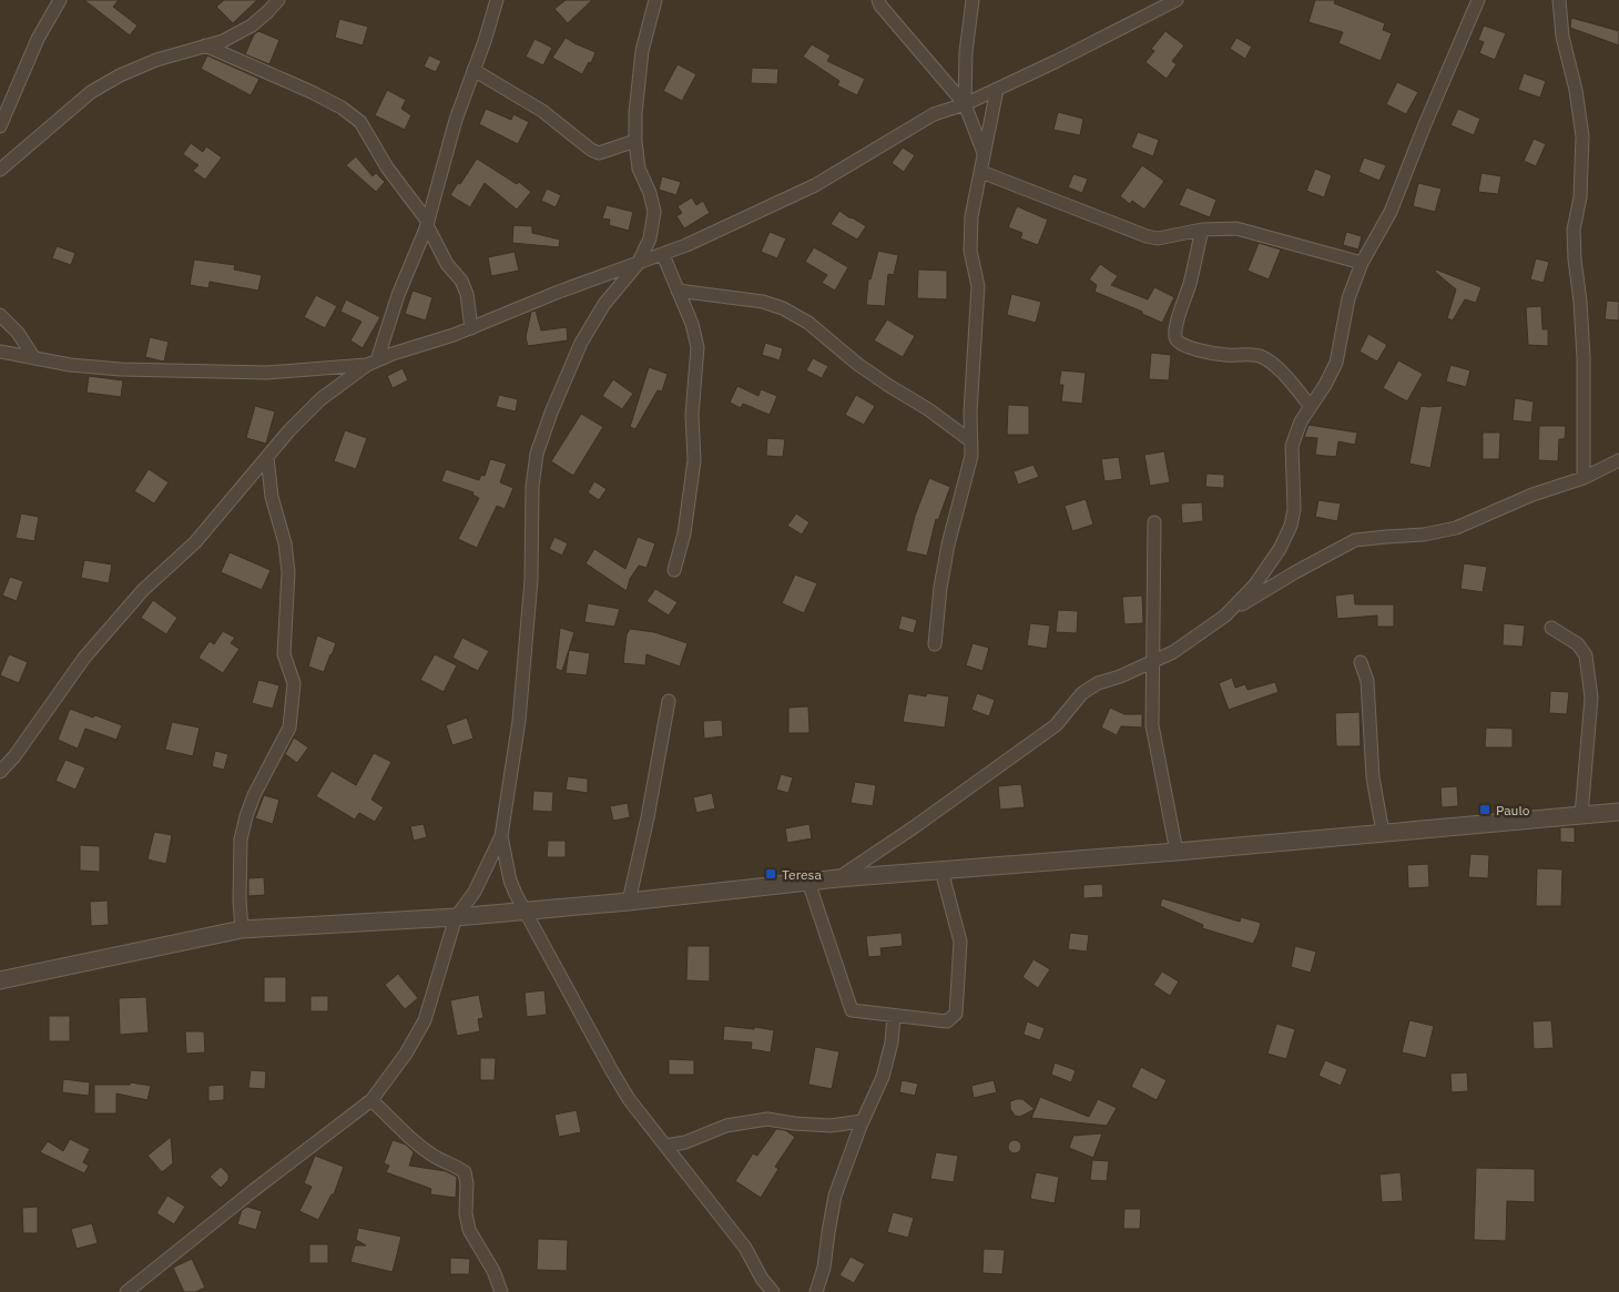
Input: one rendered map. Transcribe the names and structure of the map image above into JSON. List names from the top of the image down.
{
  "places": {
    "transit": ["Paulo", "Teresa"]
  }
}
